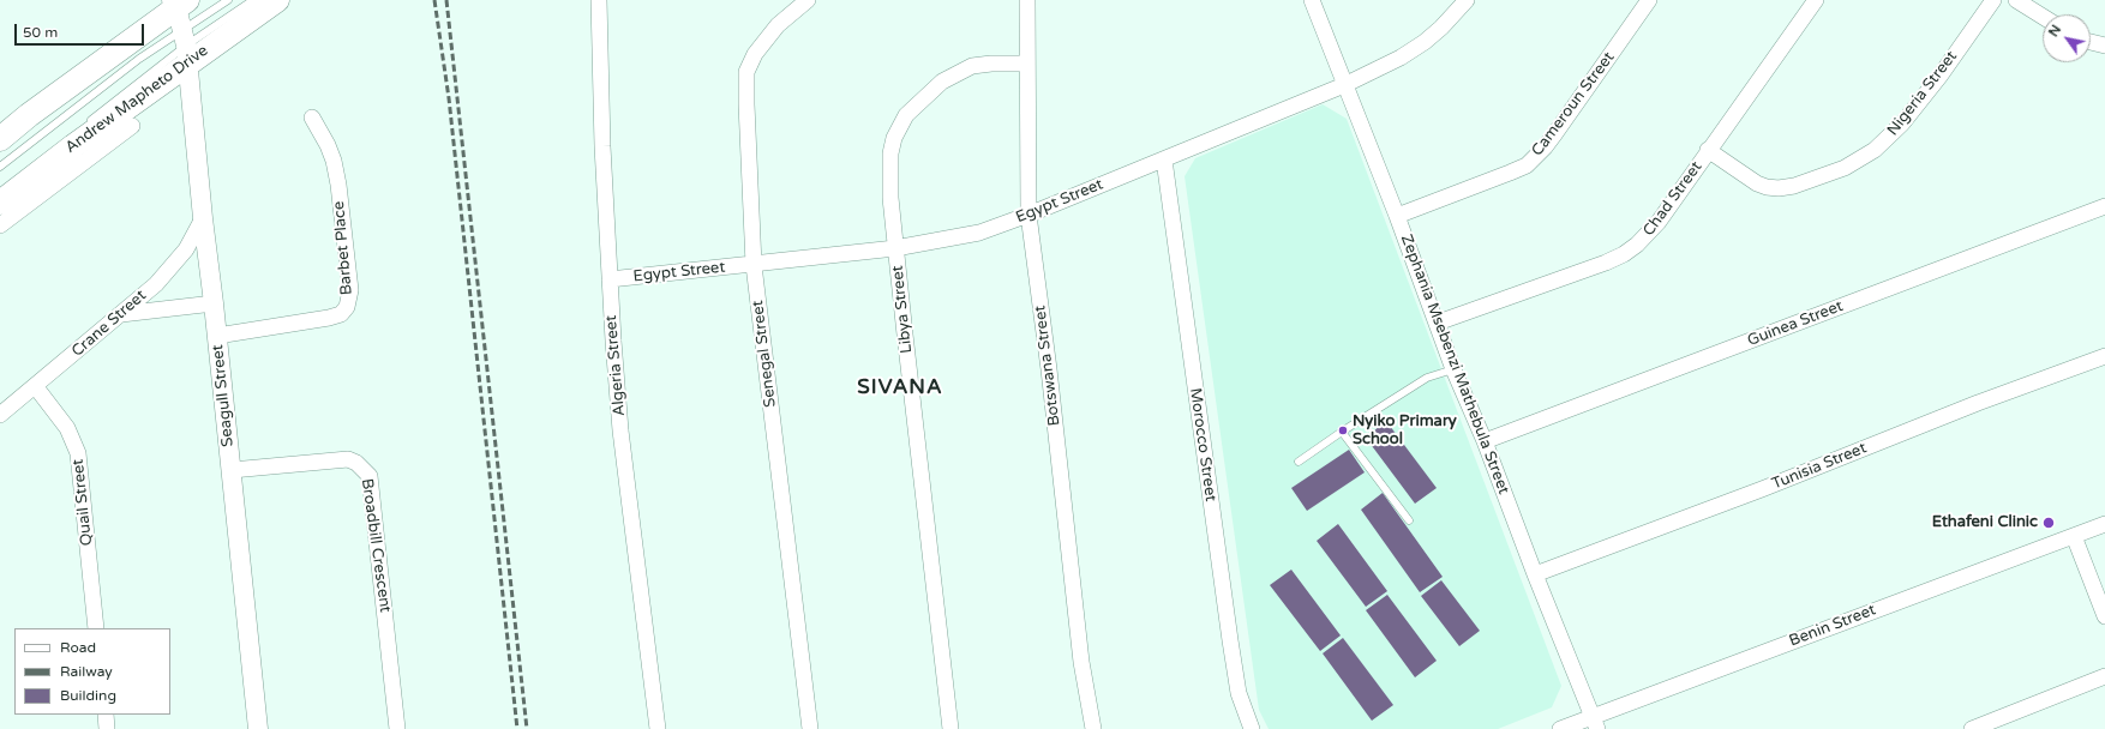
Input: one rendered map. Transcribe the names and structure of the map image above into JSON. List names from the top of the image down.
{
  "streets": {
    "main road": ["Andrew Mapheto Drive"],
    "street": [
      "Nigeria Street",
      "Cameroun Street",
      "Chad Street",
      "Egypt Street",
      "Barbet Place",
      "Libya Street",
      "Crane Street",
      "Guinea Street",
      "Senegal Street",
      "Zephania Msebenzi Mathebula Street",
      "Algeria Street",
      "Botswana Street",
      "Seagull Street",
      "Morocco Street",
      "Tunisia Street",
      "Quail Street",
      "Broadbill Crescent",
      "Benin Street"
    ]
  },
  "crossings": [
    ["Nigeria Street", "Chad Street"],
    ["Andrew Mapheto Drive", "Seagull Street"],
    ["Cameroun Street", "Zephania Msebenzi Mathebula Street"],
    ["Chad Street", "Zephania Msebenzi Mathebula Street"],
    ["Egypt Street", "Libya Street"],
    ["Egypt Street", "Senegal Street"],
    ["Egypt Street", "Zephania Msebenzi Mathebula Street"],
    ["Egypt Street", "Algeria Street"],
    ["Egypt Street", "Botswana Street"],
    ["Egypt Street", "Morocco Street"],
    ["Barbet Place", "Seagull Street"],
    ["Libya Street", "Botswana Street"],
    ["Crane Street", "Seagull Street"],
    ["Crane Street", "Quail Street"],
    ["Guinea Street", "Zephania Msebenzi Mathebula Street"],
    ["Zephania Msebenzi Mathebula Street", "Tunisia Street"],
    ["Zephania Msebenzi Mathebula Street", "Benin Street"],
    ["Seagull Street", "Broadbill Crescent"]
  ],
  "districts": ["SIVANA"],
  "places": ["Nyiko Primary School", "Ethafeni Clinic"],
  "legend": ["Road", "Railway", "Building"],
  "scale_bar": "50 m",
  "north": "top left"
}
